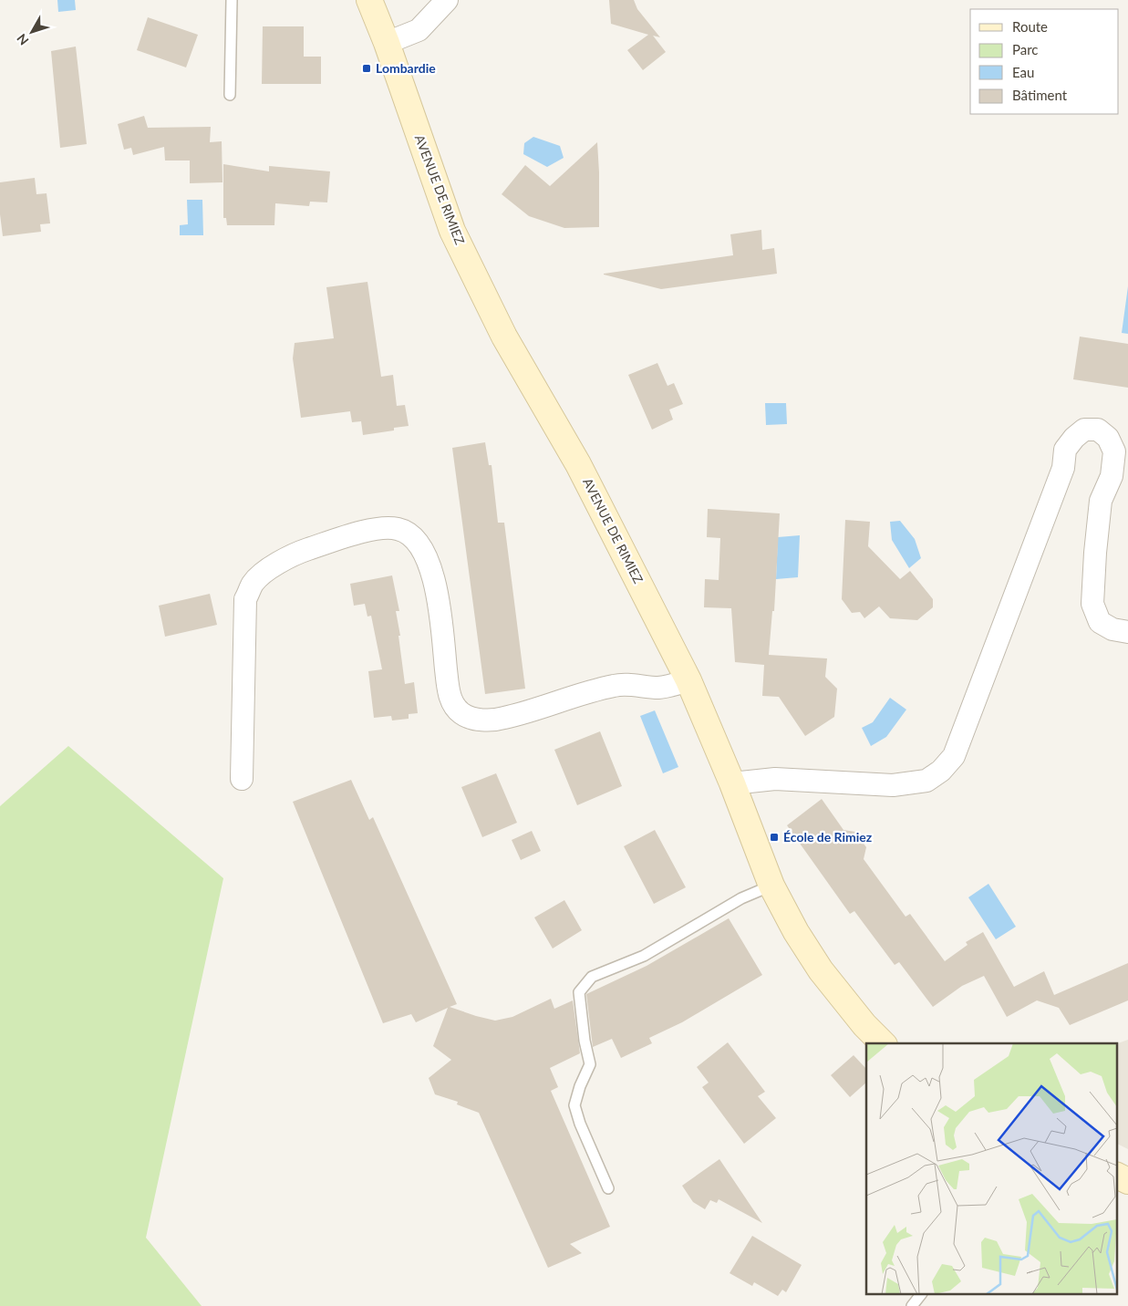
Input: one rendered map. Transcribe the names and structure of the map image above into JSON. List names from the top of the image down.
{
  "streets": {
    "street": ["AVENUE DE RIMIEZ"]
  },
  "places": {
    "transit": ["Lombardie", "École de Rimiez"]
  },
  "legend": [
    "Route",
    "Parc",
    "Eau",
    "Bâtiment"
  ],
  "north": "bottom left"
}
